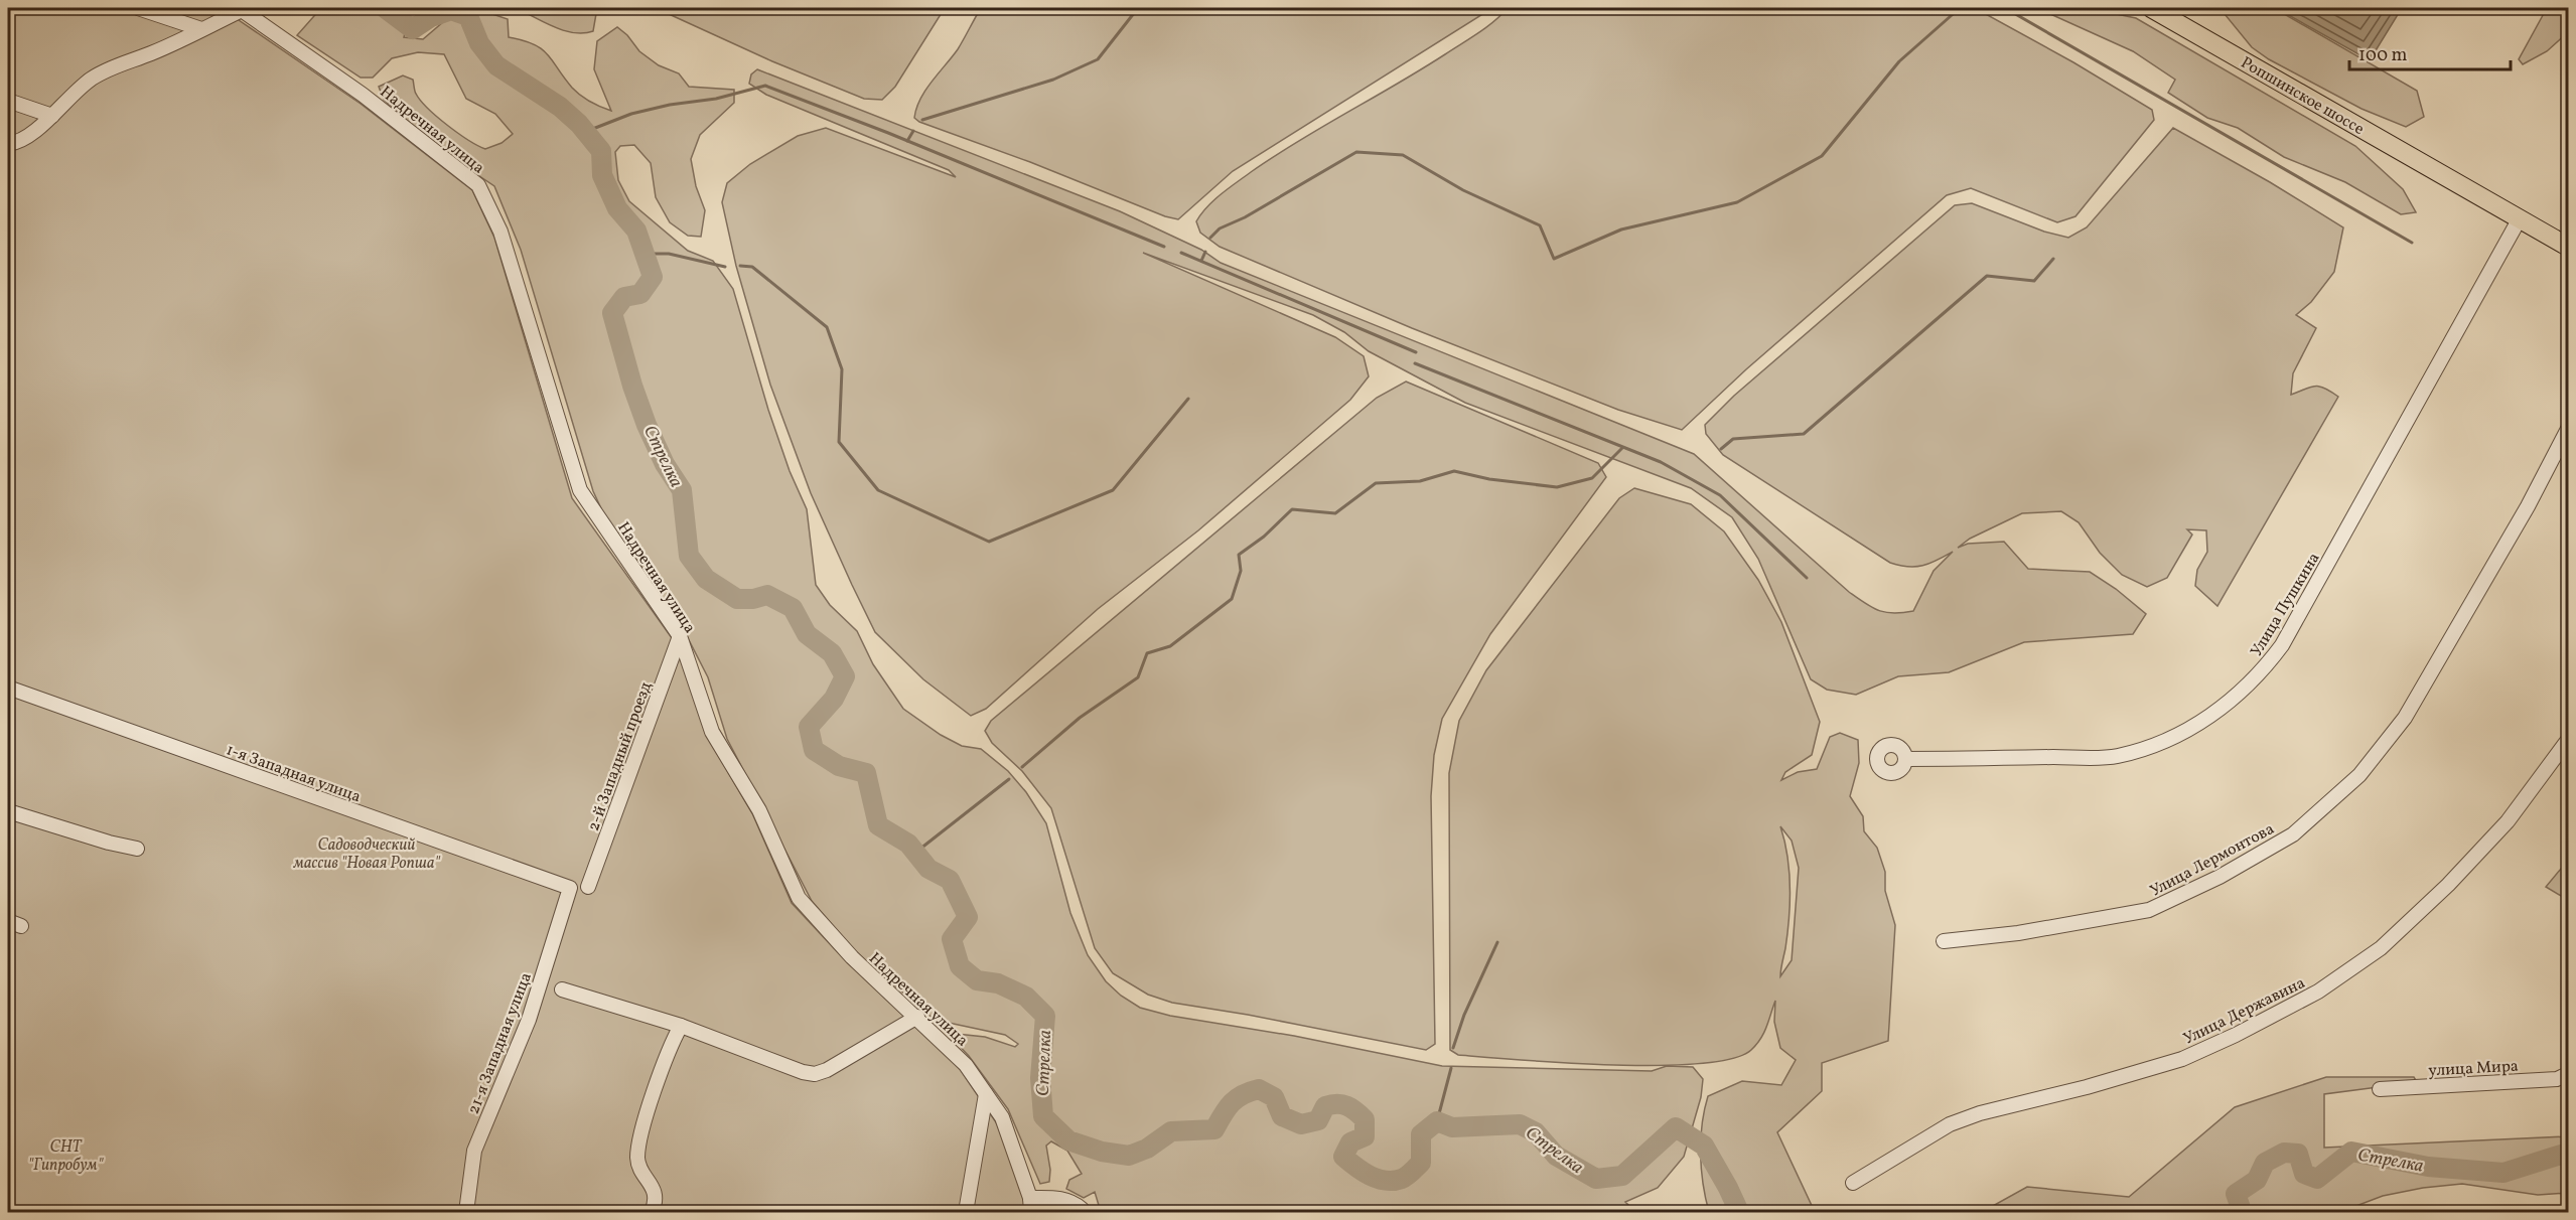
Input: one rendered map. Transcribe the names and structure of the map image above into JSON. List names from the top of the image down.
{
  "streets": {
    "main road": ["Ропшинское шоссе"],
    "street": [
      "Надречная улица",
      "Улица Пушкина",
      "2-й Западный проезд",
      "1-я Западная улица",
      "Улица Лермонтова",
      "Улица Державина",
      "21-я Западная улица",
      "улица Мира"
    ]
  },
  "crossings": [
    ["Ропшинское шоссе", "Улица Пушкина"],
    ["Надречная улица", "2-й Западный проезд"],
    ["1-я Западная улица", "21-я Западная улица"]
  ],
  "water": ["Стрелка"],
  "parks": ["Садоводческий массив \"Новая Ропша\"", "СНТ \"Гипробум\""],
  "scale_bar": "100 m"
}
